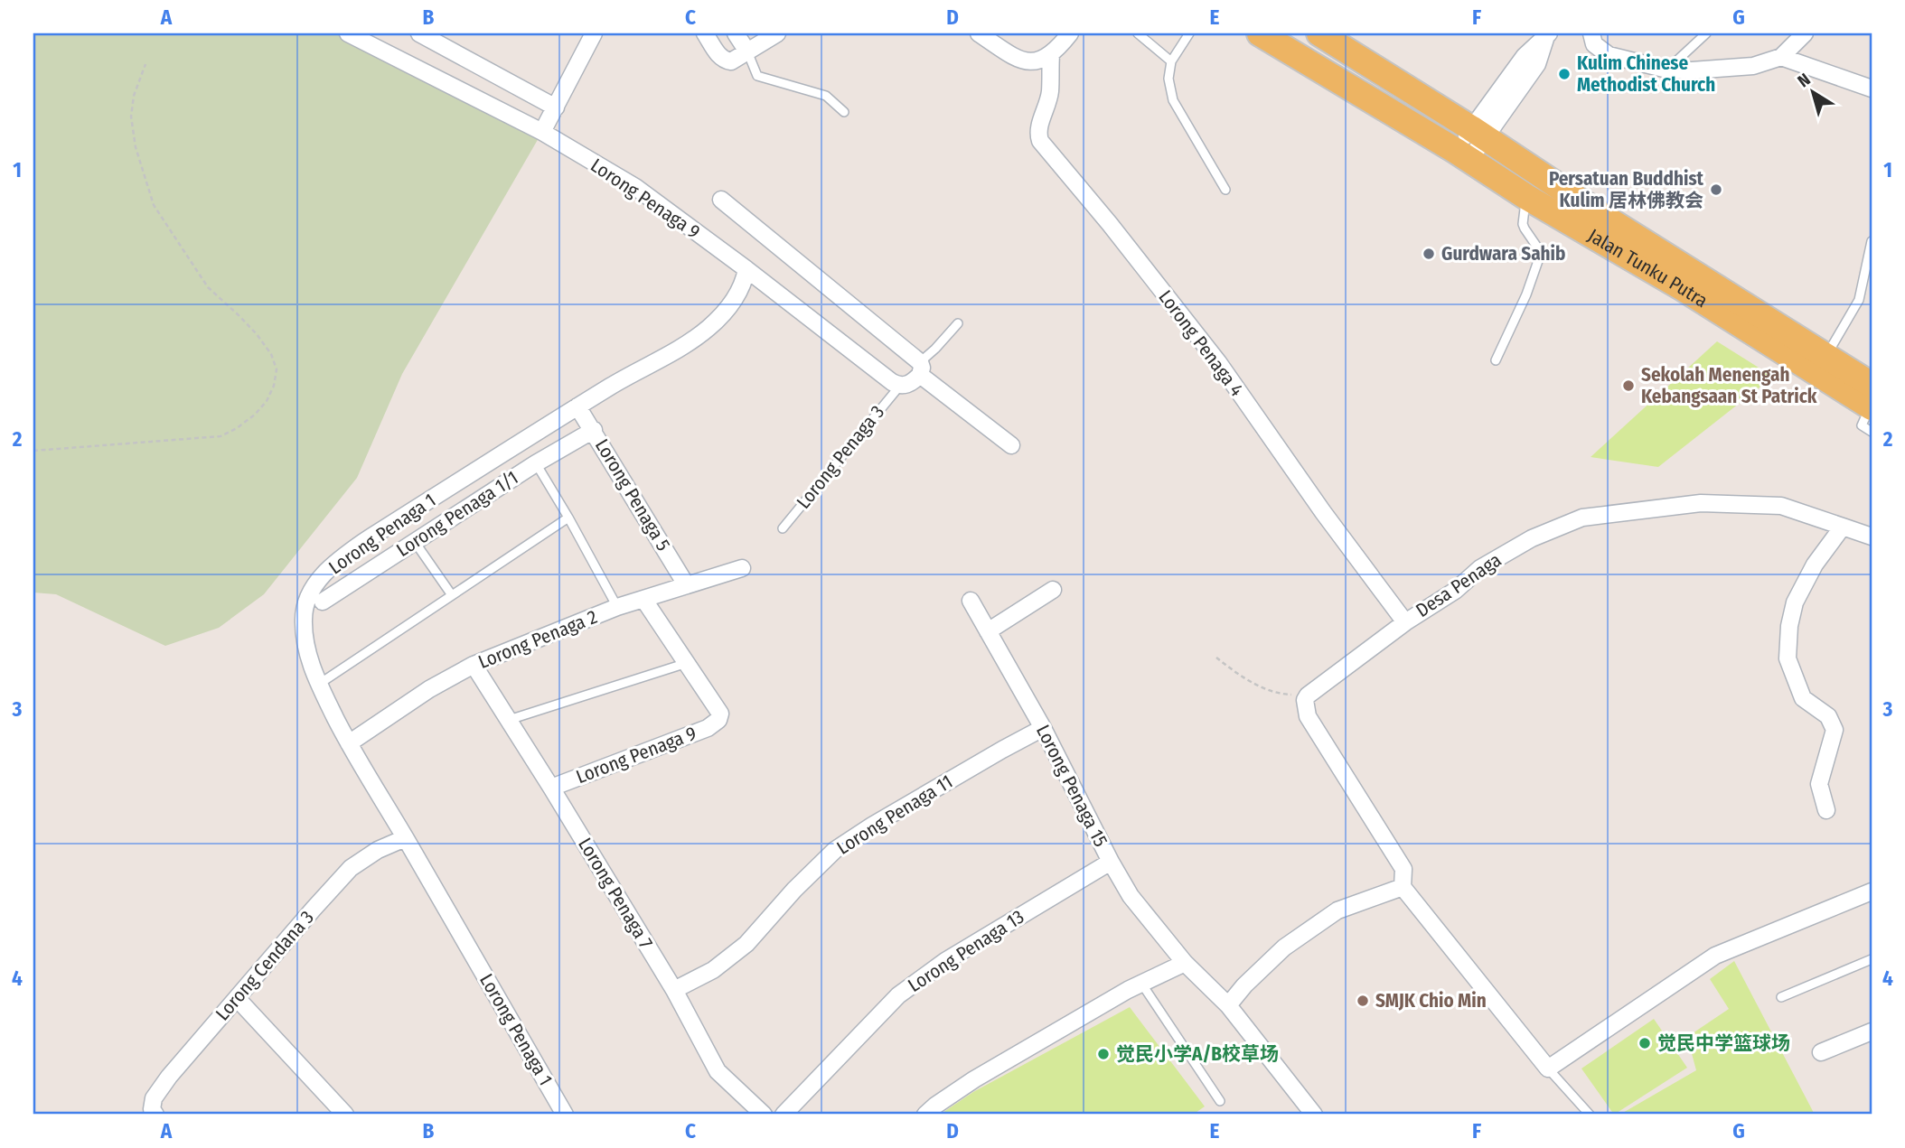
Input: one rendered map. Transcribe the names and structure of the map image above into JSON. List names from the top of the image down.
{
  "streets": {
    "main road": ["Jalan Tunku Putra"],
    "street": [
      "Lorong Penaga 9",
      "Lorong Penaga 4",
      "Lorong Penaga 5",
      "Lorong Penaga 1/1",
      "Lorong Penaga 1",
      "Desa Penaga",
      "Lorong Penaga 2",
      "Lorong Penaga 15",
      "Lorong Penaga 11",
      "Lorong Penaga 7",
      "Lorong Penaga 13",
      "Lorong Cendana 3"
    ],
    "lane": ["Lorong Penaga 3"]
  },
  "crossings": [
    ["Lorong Penaga 9", "Lorong Penaga 3"],
    ["Lorong Penaga 9", "Lorong Penaga 1"],
    ["Lorong Penaga 9", "Lorong Penaga 7"],
    ["Lorong Penaga 4", "Desa Penaga"],
    ["Lorong Penaga 5", "Lorong Penaga 1/1"],
    ["Lorong Penaga 5", "Lorong Penaga 1"],
    ["Lorong Penaga 5", "Lorong Penaga 2"],
    ["Lorong Penaga 1", "Lorong Penaga 2"],
    ["Lorong Penaga 1", "Lorong Cendana 3"],
    ["Lorong Penaga 2", "Lorong Penaga 7"],
    ["Lorong Penaga 15", "Lorong Penaga 11"],
    ["Lorong Penaga 15", "Lorong Penaga 13"],
    ["Lorong Penaga 11", "Lorong Penaga 7"]
  ],
  "places": [
    "Kulim Chinese Methodist Church",
    "Persatuan Buddhist Kulim 居林佛教会",
    "Gurdwara Sahib",
    "Sekolah Menengah Kebangsaan St Patrick",
    "SMJK Chio Min",
    "觉民中学篮球场",
    "觉民小学A/B校草场"
  ],
  "north": "top left",
  "grid": {
    "columns": [
      "A",
      "B",
      "C",
      "D",
      "E",
      "F",
      "G"
    ],
    "rows": [
      "1",
      "2",
      "3",
      "4"
    ]
  }
}
